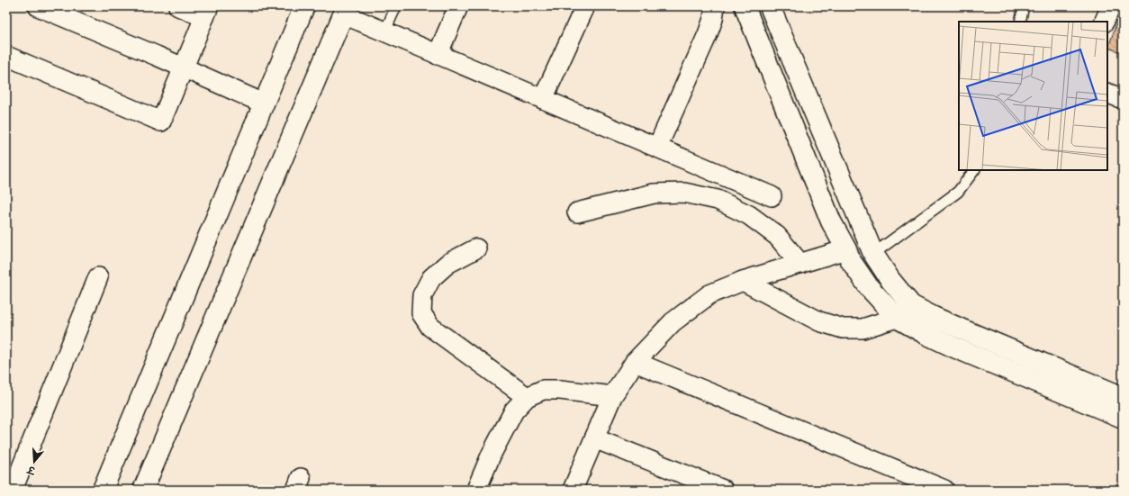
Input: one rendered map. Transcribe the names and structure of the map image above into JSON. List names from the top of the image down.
{
  "north": "bottom"
}
